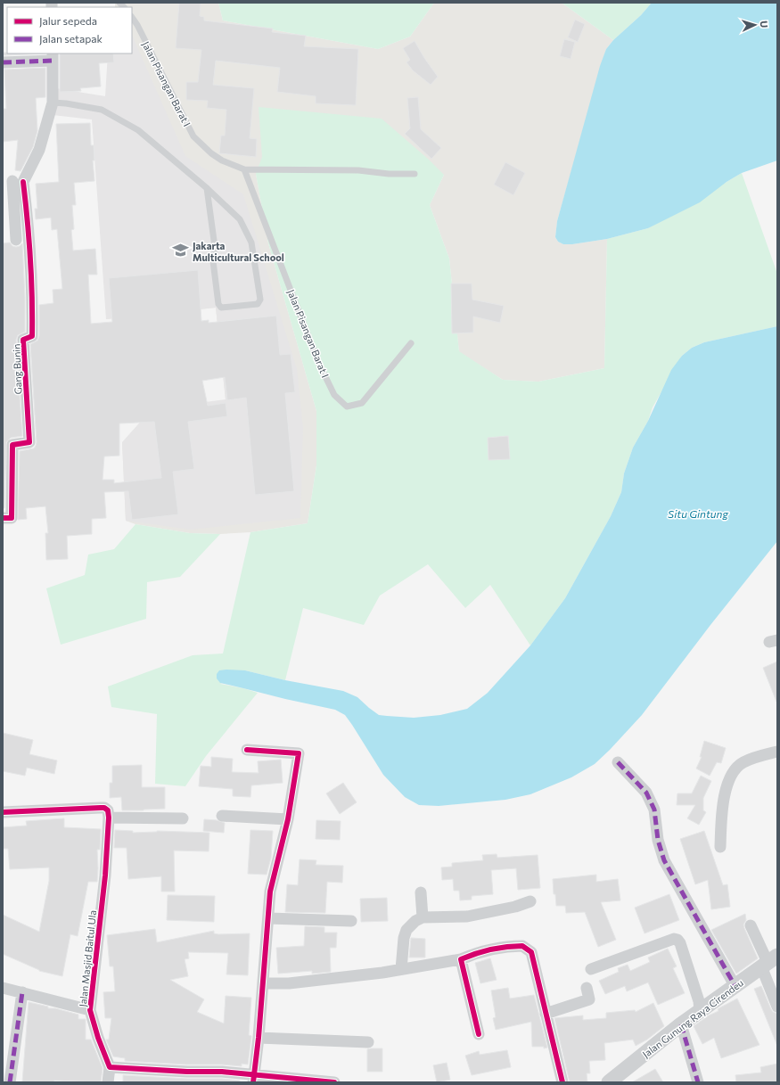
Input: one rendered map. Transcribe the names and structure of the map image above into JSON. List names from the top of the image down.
{
  "streets": {
    "street": ["Gang Bunin", "Jalan Masjid Baitul Ula", "Jalan Gunung Raya Cirendeu"],
    "lane": ["Jalan Pisangan Barat I"]
  },
  "water": ["Situ Gintung"],
  "places": {
    "school or university": ["Jakarta Multicultural School"]
  },
  "legend": ["Jalur sepeda", "Jalan setapak"],
  "north": "right"
}
